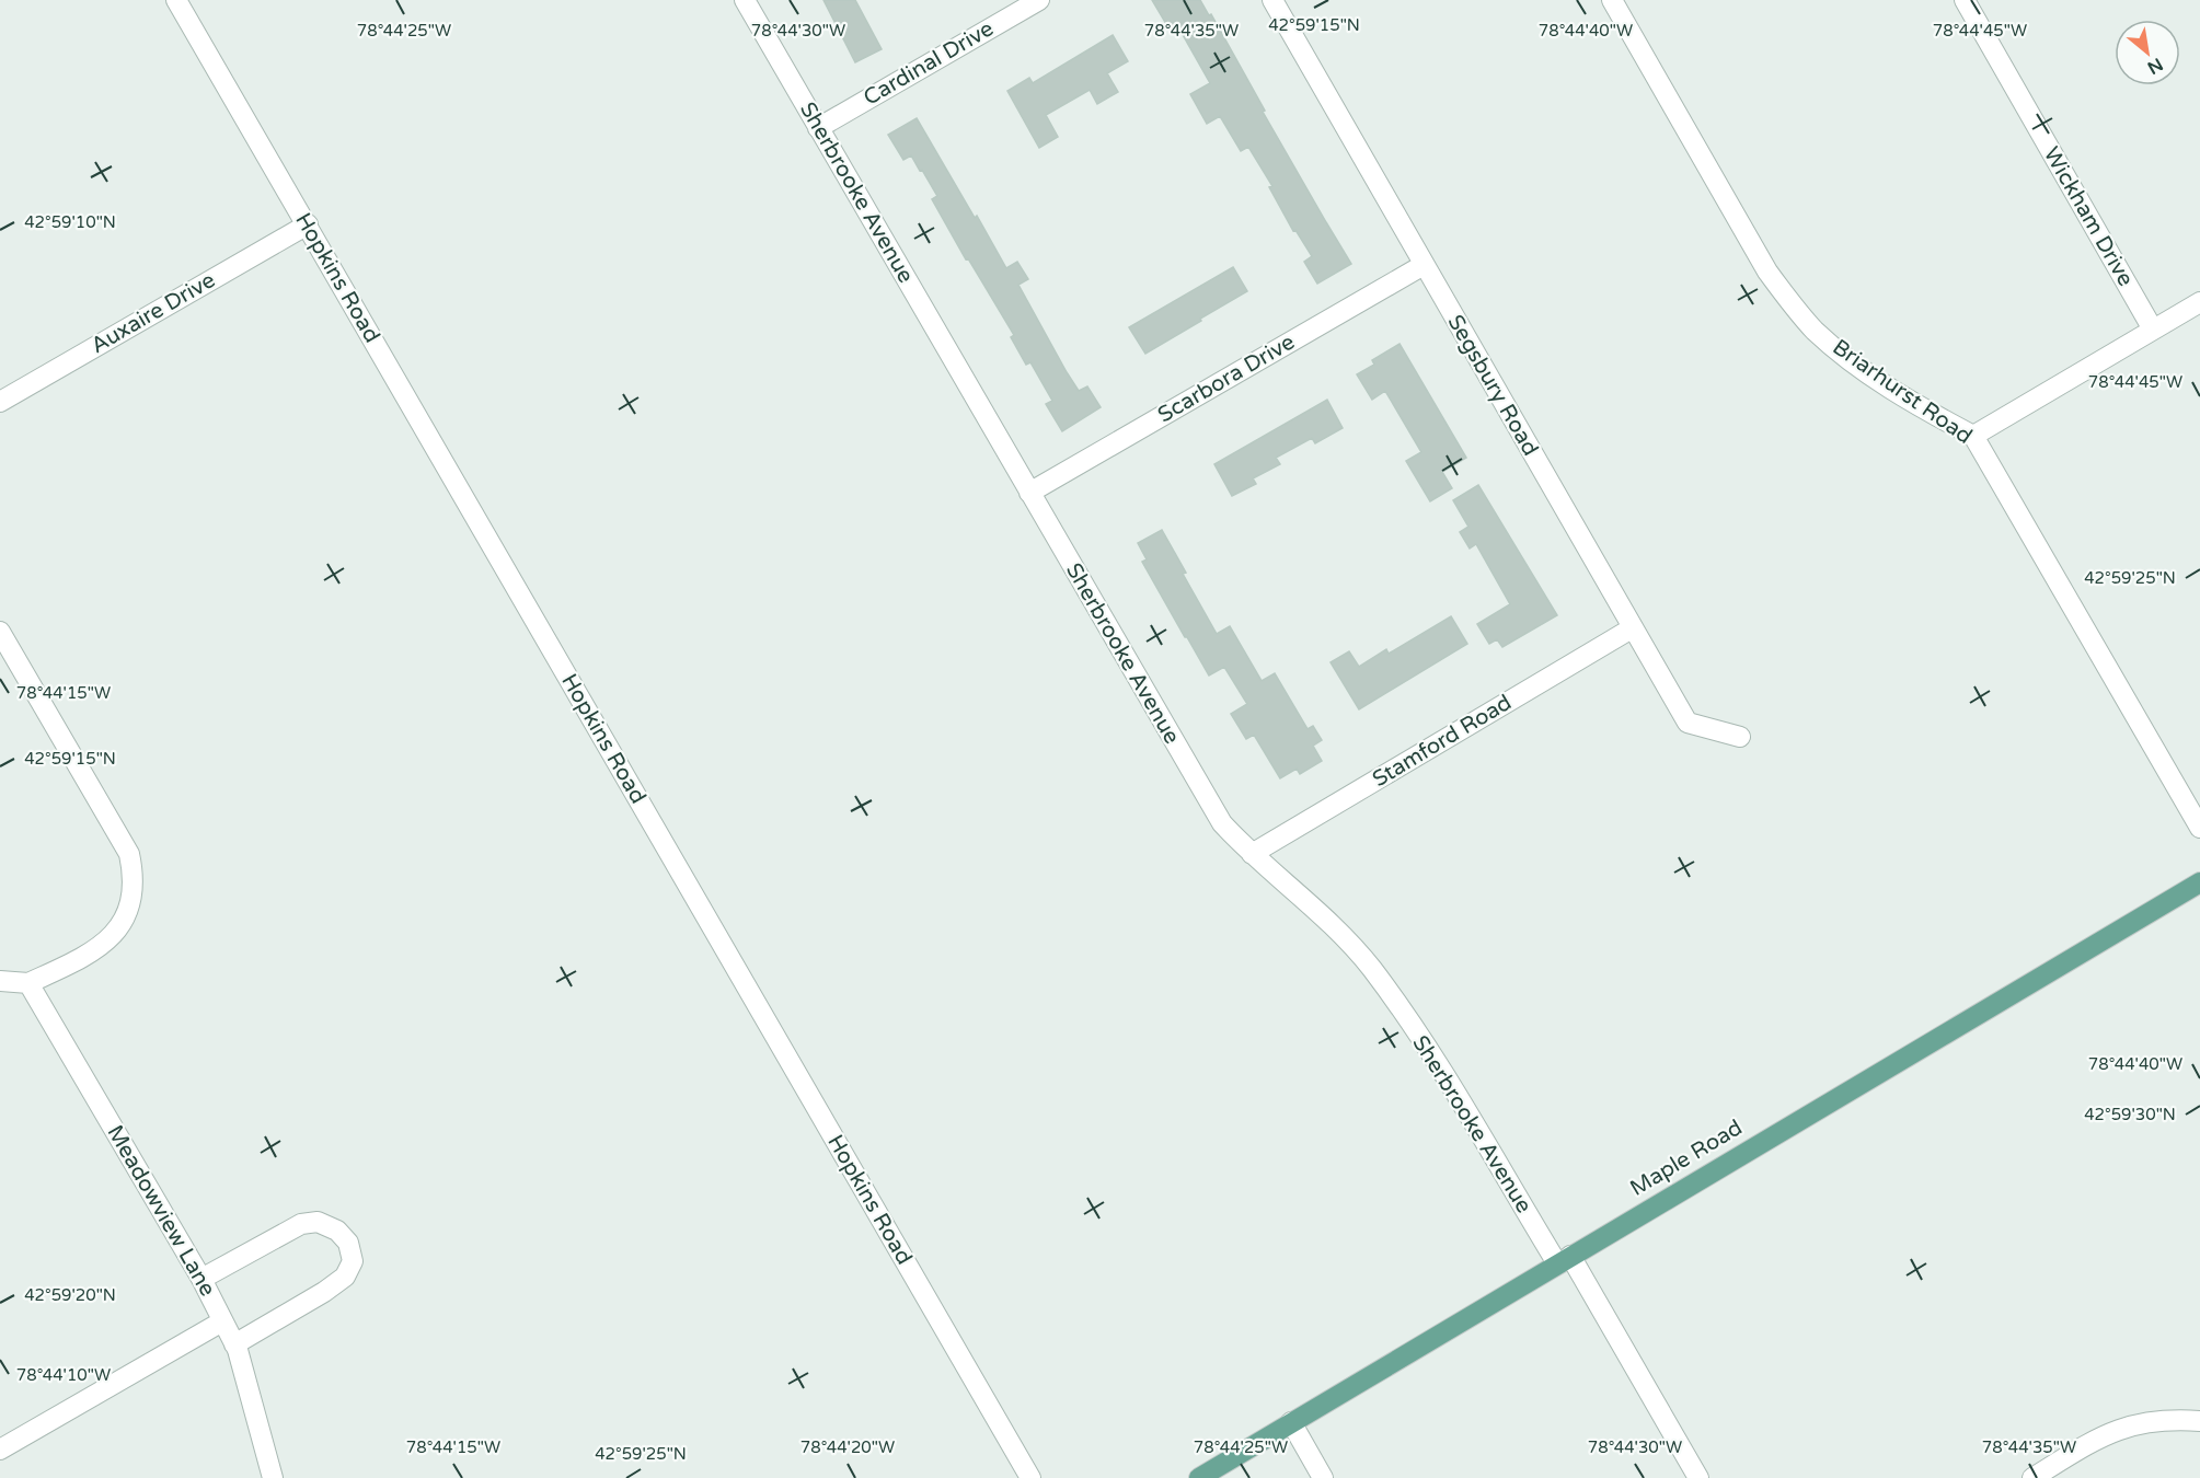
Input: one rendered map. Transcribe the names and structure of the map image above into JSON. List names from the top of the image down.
{
  "streets": {
    "main road": ["Maple Road"],
    "street": [
      "Cardinal Drive",
      "Sherbrooke Avenue",
      "Wickham Drive",
      "Hopkins Road",
      "Auxaire Drive",
      "Scarbora Drive",
      "Segsbury Road",
      "Briarhurst Road",
      "Stamford Road",
      "Meadowview Lane"
    ]
  },
  "crossings": [
    ["Cardinal Drive", "Sherbrooke Avenue"],
    ["Sherbrooke Avenue", "Scarbora Drive"],
    ["Sherbrooke Avenue", "Stamford Road"],
    ["Sherbrooke Avenue", "Maple Road"],
    ["Hopkins Road", "Auxaire Drive"],
    ["Scarbora Drive", "Segsbury Road"],
    ["Segsbury Road", "Stamford Road"]
  ],
  "north": "bottom right",
  "coordinates": [
    "42°59'15\"N",
    "78°44'30\"W",
    "78°44'25\"W",
    "78°44'35\"W",
    "78°44'40\"W",
    "78°44'45\"W",
    "42°59'10\"N",
    "42°59'25\"N",
    "78°44'15\"W",
    "42°59'30\"N",
    "42°59'20\"N",
    "78°44'10\"W",
    "78°44'20\"W"
  ]
}
